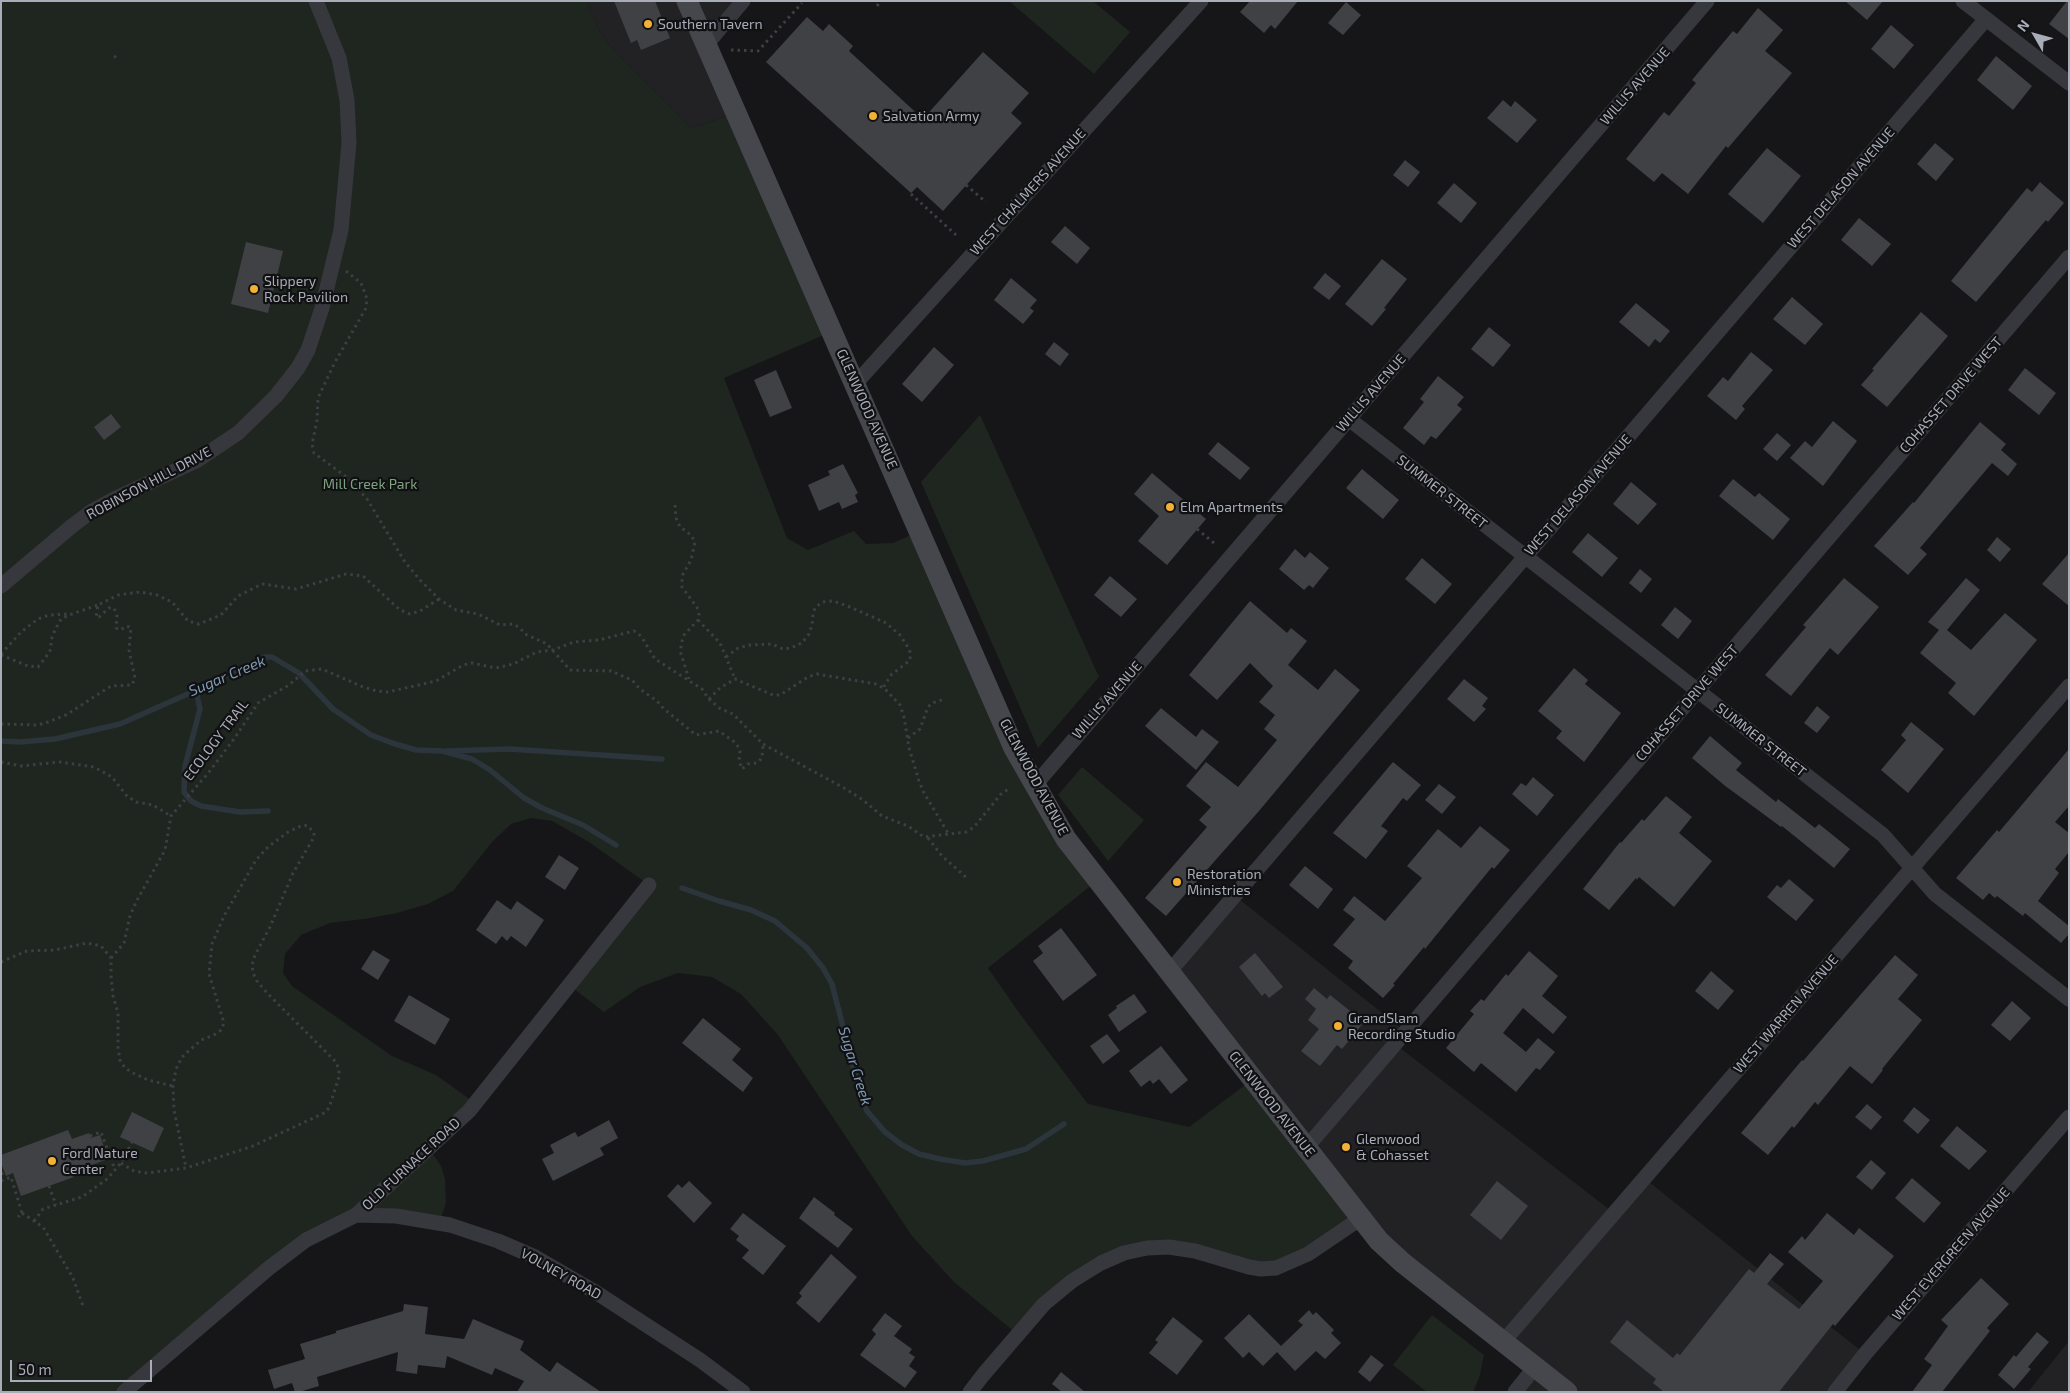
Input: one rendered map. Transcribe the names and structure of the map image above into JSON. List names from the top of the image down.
{
  "streets": {
    "main road": ["GLENWOOD AVENUE"],
    "street": [
      "WILLIS AVENUE",
      "WEST DELASON AVENUE",
      "WEST CHALMERS AVENUE",
      "COHASSET DRIVE WEST",
      "ROBINSON HILL DRIVE",
      "SUMMER STREET",
      "WEST WARREN AVENUE",
      "OLD FURNACE ROAD",
      "WEST EVERGREEN AVENUE",
      "VOLNEY ROAD"
    ],
    "path": ["ECOLOGY TRAIL"]
  },
  "crossings": [
    ["WILLIS AVENUE", "GLENWOOD AVENUE"],
    ["WILLIS AVENUE", "SUMMER STREET"],
    ["WEST DELASON AVENUE", "GLENWOOD AVENUE"],
    ["WEST DELASON AVENUE", "SUMMER STREET"],
    ["WEST CHALMERS AVENUE", "GLENWOOD AVENUE"],
    ["COHASSET DRIVE WEST", "GLENWOOD AVENUE"],
    ["COHASSET DRIVE WEST", "SUMMER STREET"],
    ["GLENWOOD AVENUE", "WEST WARREN AVENUE"],
    ["SUMMER STREET", "WEST WARREN AVENUE"],
    ["OLD FURNACE ROAD", "VOLNEY ROAD"]
  ],
  "water": ["Sugar Creek"],
  "parks": ["Mill Creek Park"],
  "places": [
    "Southern Tavern",
    "Salvation Army",
    "Slippery Rock Pavilion",
    "Elm Apartments",
    "Restoration Ministries",
    "GrandSlam Recording Studio",
    "Glenwood & Cohasset",
    "Ford Nature Center"
  ],
  "scale_bar": "50 m",
  "north": "top left"
}
